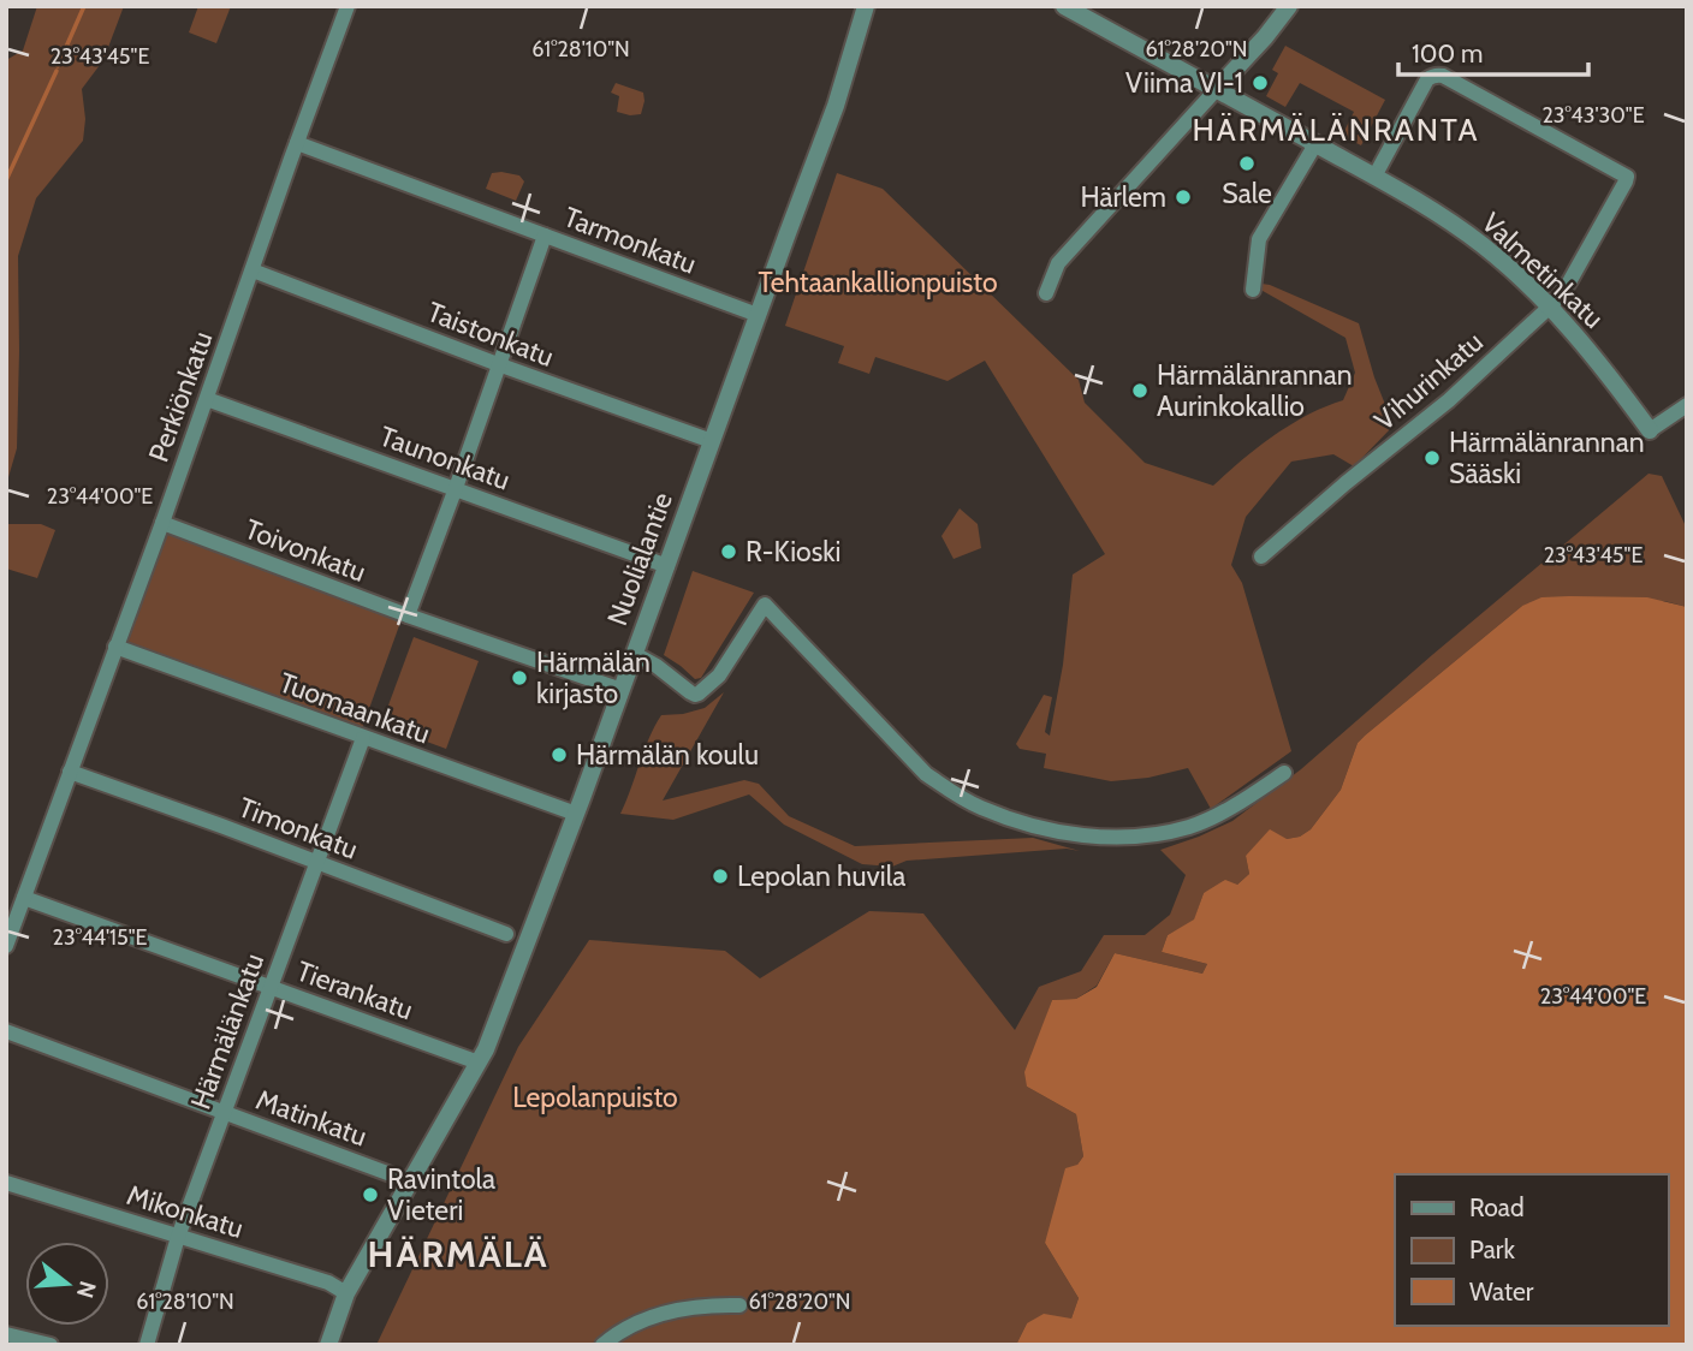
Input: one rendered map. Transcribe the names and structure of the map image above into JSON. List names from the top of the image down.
{
  "streets": {
    "street": [
      "Tarmonkatu",
      "Valmetinkatu",
      "Taistonkatu",
      "Vihurinkatu",
      "Perkiönkatu",
      "Taunonkatu",
      "Toivonkatu",
      "Nuolialantie",
      "Tuomaankatu",
      "Timonkatu",
      "Tierankatu",
      "Härmälänkatu",
      "Matinkatu",
      "Mikonkatu"
    ]
  },
  "crossings": [
    ["Tarmonkatu", "Perkiönkatu"],
    ["Tarmonkatu", "Nuolialantie"],
    ["Valmetinkatu", "Vihurinkatu"],
    ["Taistonkatu", "Perkiönkatu"],
    ["Taistonkatu", "Nuolialantie"],
    ["Perkiönkatu", "Taunonkatu"],
    ["Perkiönkatu", "Toivonkatu"],
    ["Perkiönkatu", "Tuomaankatu"],
    ["Perkiönkatu", "Timonkatu"],
    ["Perkiönkatu", "Tierankatu"],
    ["Taunonkatu", "Nuolialantie"],
    ["Toivonkatu", "Nuolialantie"],
    ["Nuolialantie", "Tuomaankatu"],
    ["Nuolialantie", "Tierankatu"],
    ["Nuolialantie", "Matinkatu"],
    ["Nuolialantie", "Mikonkatu"],
    ["Tuomaankatu", "Härmälänkatu"],
    ["Timonkatu", "Härmälänkatu"],
    ["Tierankatu", "Härmälänkatu"],
    ["Härmälänkatu", "Matinkatu"],
    ["Härmälänkatu", "Mikonkatu"]
  ],
  "districts": ["HÄRMÄLÄNRANTA", "HÄRMÄLÄ"],
  "parks": ["Tehtaankallionpuisto", "Lepolanpuisto"],
  "places": [
    "Viima VI-1",
    "Sale",
    "Härlem",
    "Härmälänrannan Aurinkokallio",
    "Härmälänrannan Sääski",
    "R-Kioski",
    "Härmälän kirjasto",
    "Härmälän koulu",
    "Lepolan huvila",
    "Ravintola Vieteri"
  ],
  "legend": ["Road", "Park", "Water"],
  "scale_bar": "100 m",
  "north": "right",
  "coordinates": [
    "61°28'10\"N",
    "61°28'20\"N",
    "23°43'45\"E",
    "23°43'30\"E",
    "23°44'00\"E",
    "23°44'15\"E"
  ]
}
